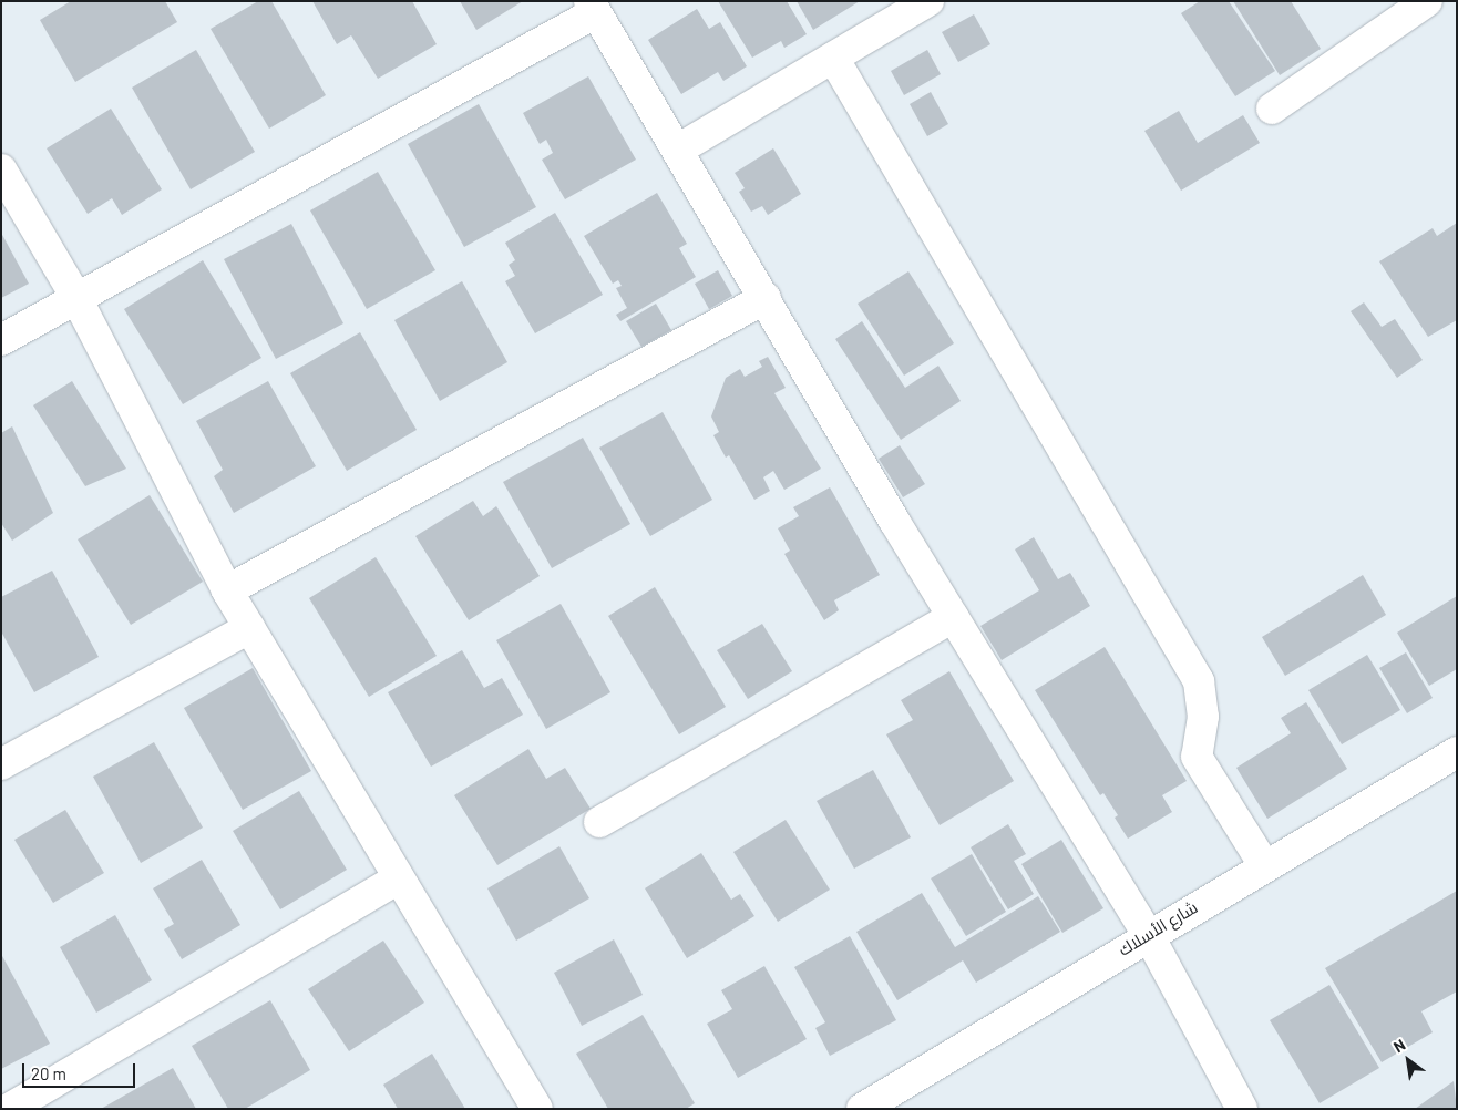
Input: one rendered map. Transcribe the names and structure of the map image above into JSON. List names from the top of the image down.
{
  "streets": {
    "street": ["شارع الأسلاك"]
  },
  "scale_bar": "20 m",
  "north": "top left"
}
